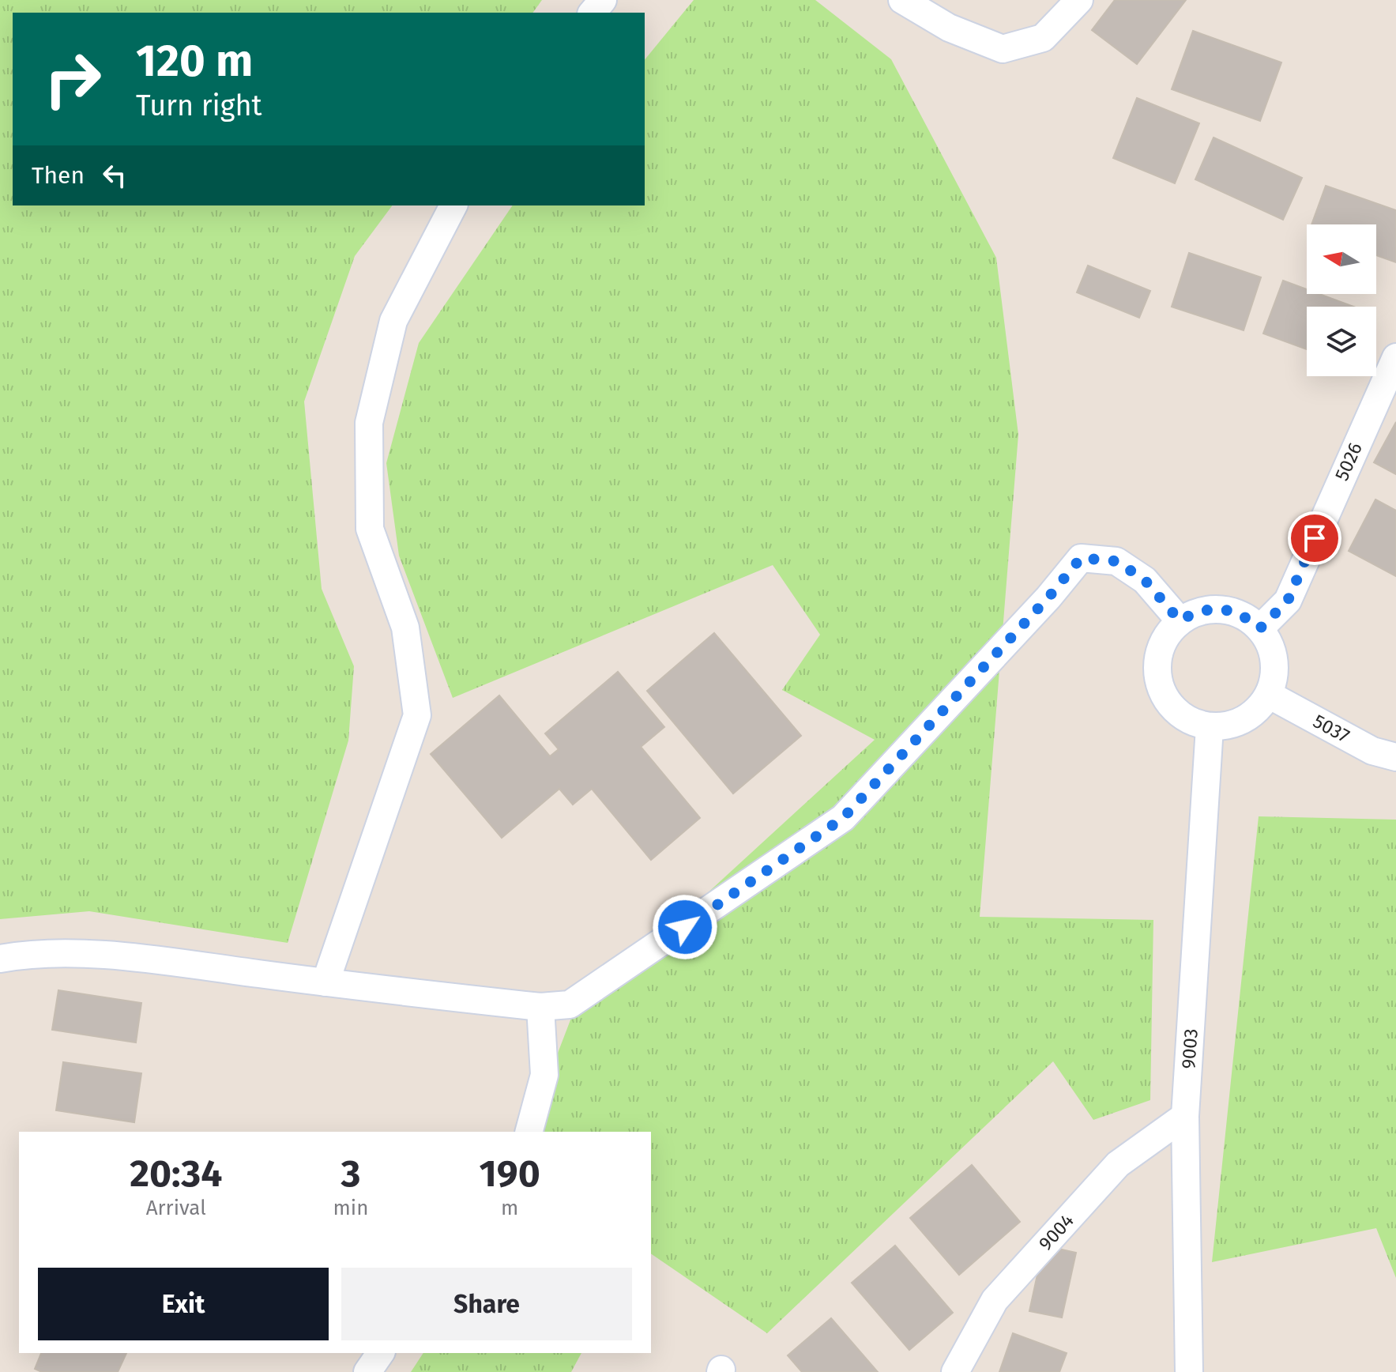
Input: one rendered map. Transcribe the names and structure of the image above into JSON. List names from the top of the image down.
{
  "streets": {
    "street": [
      "5026",
      "5037",
      "9003",
      "9004"
    ]
  },
  "crossings": [
    ["5026", "5037"],
    ["5026", "9003"],
    ["5037", "9003"],
    ["9003", "9004"]
  ],
  "north": "left",
  "page": {
    "turn": ["120 m", "Turn right"],
    "then": "Then",
    "eta": [
      "20:34",
      "Arrival",
      "3",
      "min",
      "190",
      "m"
    ],
    "buttons": ["Exit", "Share"]
  }
}
